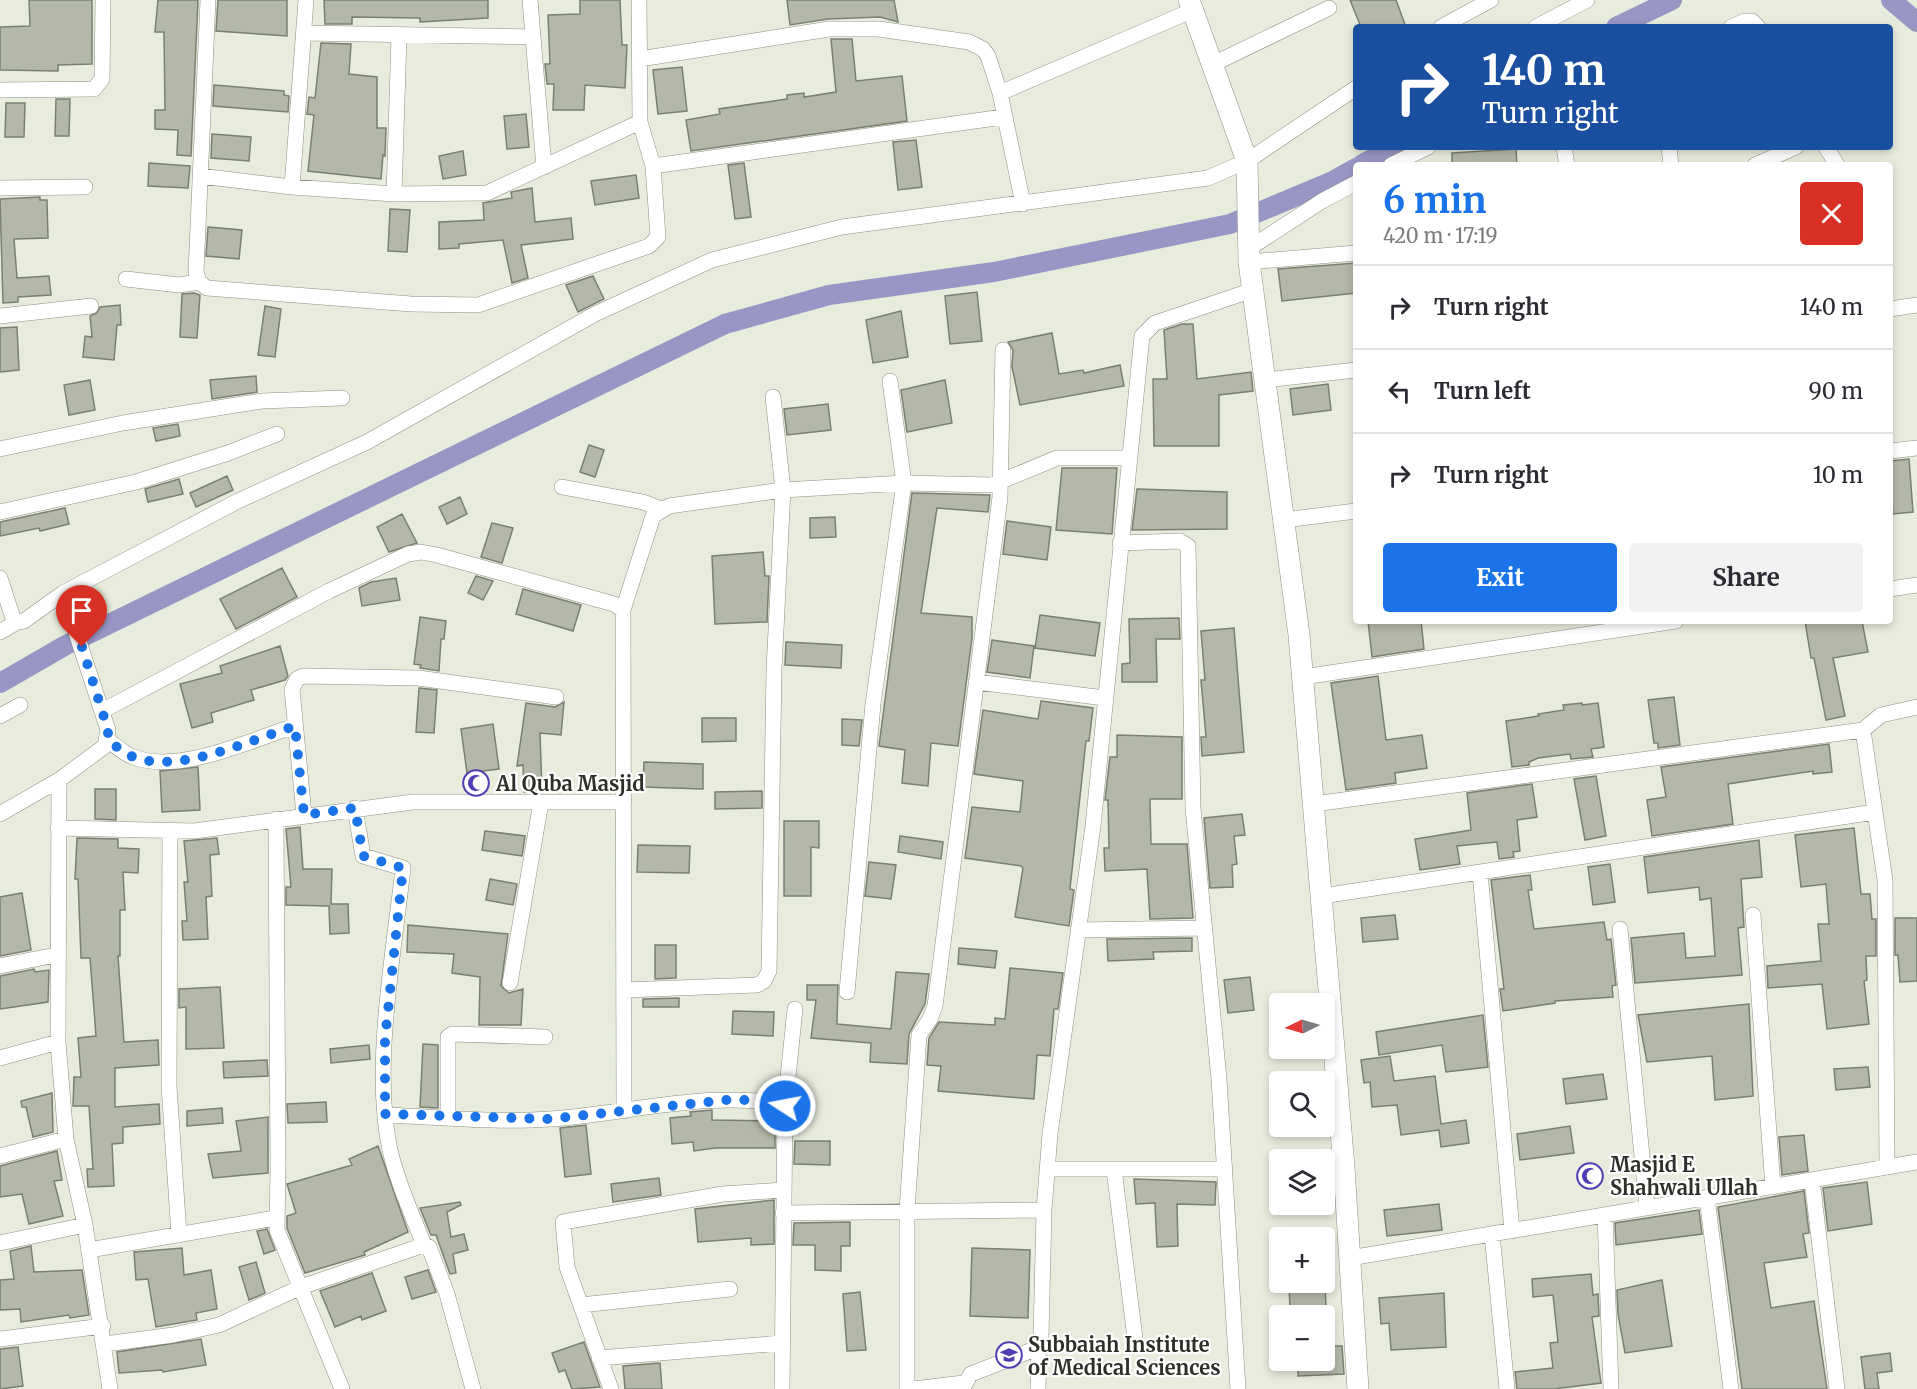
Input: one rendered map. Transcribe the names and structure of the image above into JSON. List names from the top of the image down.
{
  "places": {
    "mosque": ["Al Quba Masjid", "Masjid E Shahwali Ullah"],
    "school or university": ["Subbaiah Institute of Medical Sciences"]
  },
  "north": "left",
  "page": {
    "turn": ["140 m", "Turn right"],
    "heading": ["6 min", "420 m · 17:19"],
    "list": [
      {
        "name": "Turn right",
        "value": "140 m"
      },
      {
        "name": "Turn left",
        "value": "90 m"
      },
      {
        "name": "Turn right",
        "value": "10 m"
      }
    ],
    "buttons": ["Exit", "Share"],
    "map_buttons": ["+", "−"]
  }
}
